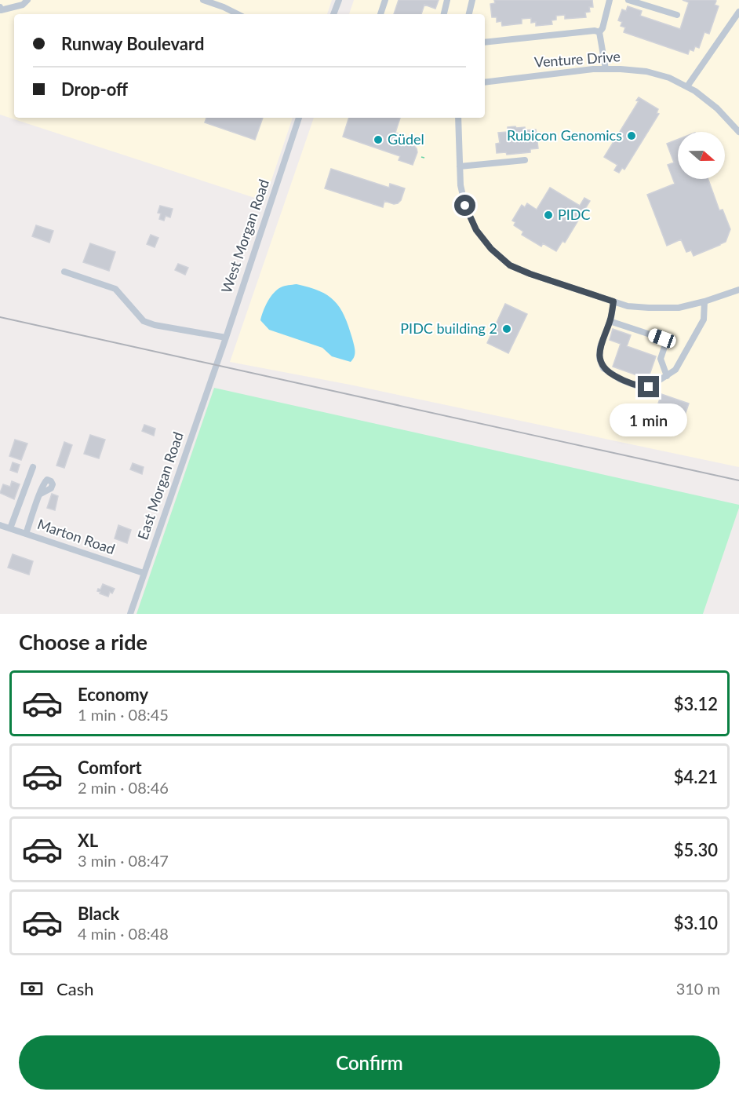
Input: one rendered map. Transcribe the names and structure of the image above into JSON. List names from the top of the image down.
{
  "streets": {
    "street": [
      "Venture Drive",
      "West Morgan Road",
      "East Morgan Road",
      "Marton Road"
    ]
  },
  "crossings": [
    ["West Morgan Road", "East Morgan Road"],
    ["East Morgan Road", "Marton Road"]
  ],
  "places": [
    "Rubicon Genomics",
    "Güdel",
    "PIDC",
    "PIDC building 2"
  ],
  "north": "right",
  "page": {
    "banner": ["Runway Boulevard", "Drop-off"],
    "bubble": "1 min",
    "heading": "Choose a ride",
    "list": [
      {
        "name": "Economy",
        "note": "1 min · 08:45",
        "value": "$3.12"
      },
      {
        "name": "Comfort",
        "note": "2 min · 08:46",
        "value": "$4.21"
      },
      {
        "name": "XL",
        "note": "3 min · 08:47",
        "value": "$5.30"
      },
      {
        "name": "Black",
        "note": "4 min · 08:48",
        "value": "$3.10"
      }
    ],
    "pay": ["Cash", "310 m"],
    "buttons": "Confirm"
  }
}
